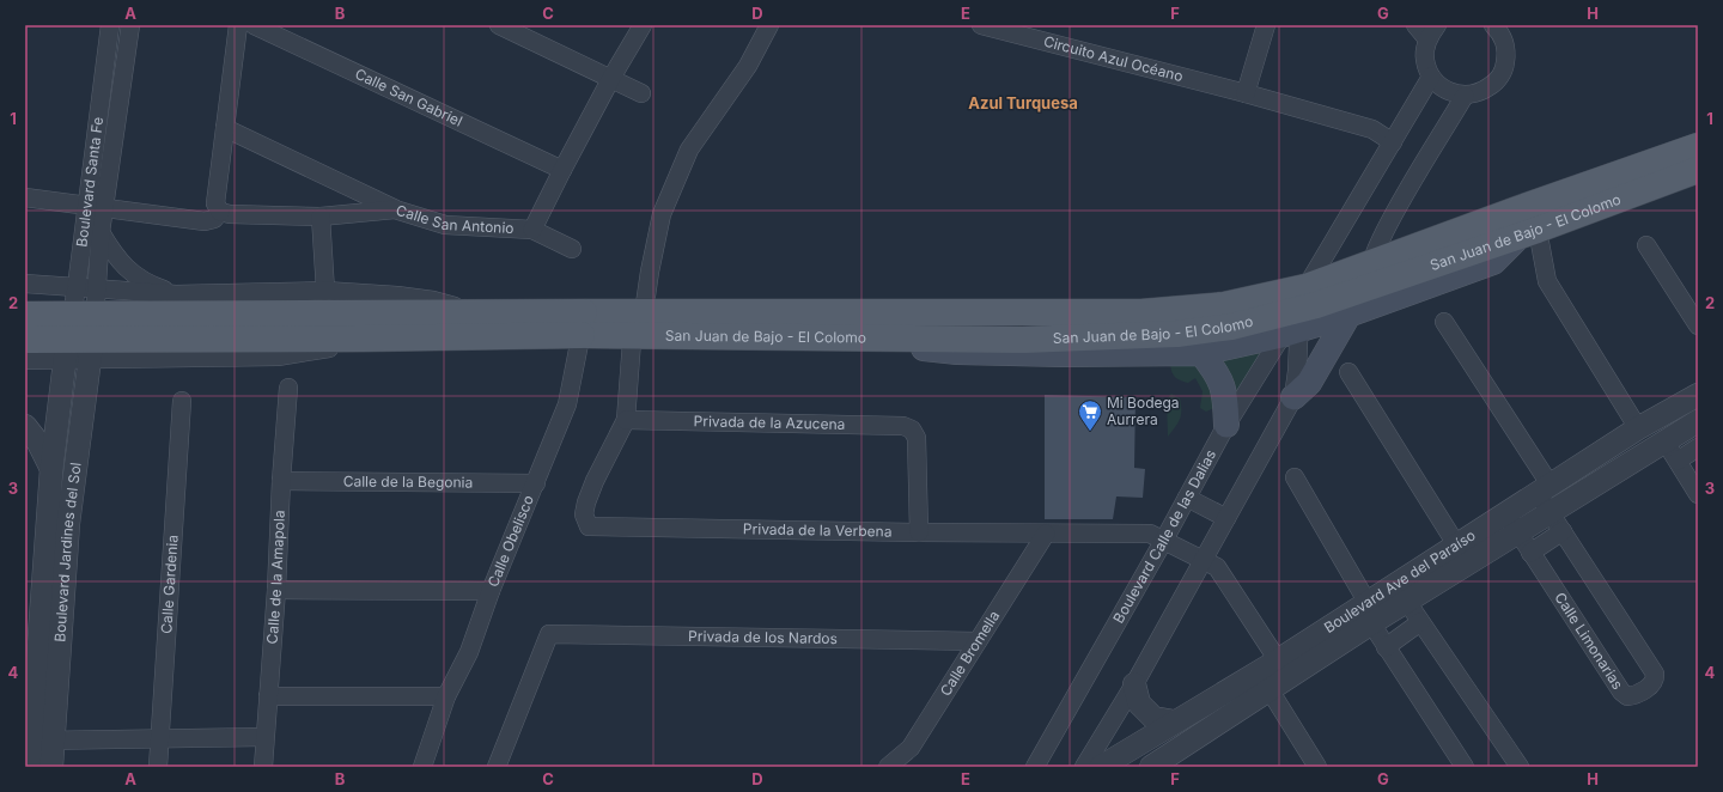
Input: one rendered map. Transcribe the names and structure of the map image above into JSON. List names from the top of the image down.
{
  "streets": {
    "main road": ["San Juan de Bajo - El Colomo"],
    "street": [
      "Circuito Azul Océano",
      "Calle San Gabriel",
      "Boulevard Santa Fe",
      "Calle San Antonio",
      "Privada de la Azucena",
      "Calle de la Begonia",
      "Privada de la Verbena",
      "Boulevard Calle de las Dalias",
      "Calle Obelisco",
      "Boulevard Jardines del Sol",
      "Calle de la Amapola",
      "Boulevard Ave del Paraíso",
      "Calle Gardenia",
      "Privada de los Nardos",
      "Calle Limonarias",
      "Calle Bromella"
    ]
  },
  "crossings": [
    ["Circuito Azul Océano", "Boulevard Calle de las Dalias"],
    ["Boulevard Santa Fe", "Boulevard Jardines del Sol"],
    ["San Juan de Bajo - El Colomo", "Boulevard Calle de las Dalias"],
    ["San Juan de Bajo - El Colomo", "Calle Obelisco"],
    ["Privada de la Azucena", "Privada de la Verbena"],
    ["Calle de la Begonia", "Calle Obelisco"],
    ["Calle de la Begonia", "Calle de la Amapola"],
    ["Privada de la Verbena", "Boulevard Calle de las Dalias"],
    ["Privada de la Verbena", "Boulevard Ave del Paraíso"],
    ["Privada de la Verbena", "Calle Bromella"],
    ["Boulevard Ave del Paraíso", "Calle Limonarias"],
    ["Privada de los Nardos", "Calle Bromella"]
  ],
  "districts": ["Azul Turquesa"],
  "places": {
    "supermarket": ["Mi Bodega Aurrera"]
  },
  "grid": {
    "columns": [
      "A",
      "B",
      "C",
      "D",
      "E",
      "F",
      "G",
      "H"
    ],
    "rows": [
      "1",
      "2",
      "3",
      "4"
    ]
  }
}
